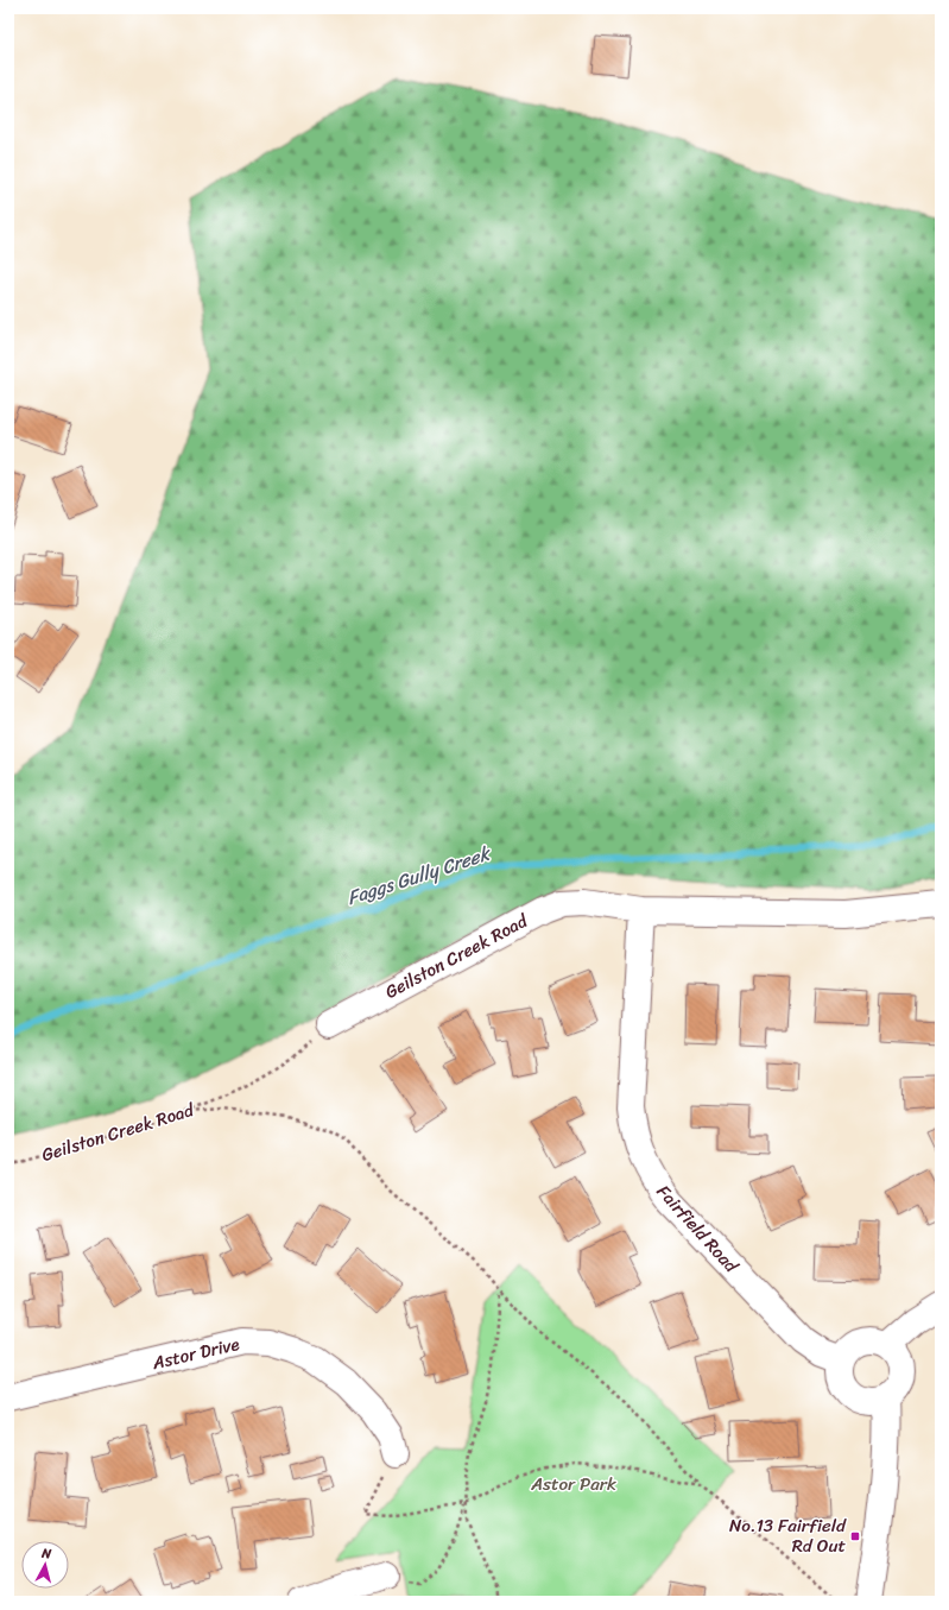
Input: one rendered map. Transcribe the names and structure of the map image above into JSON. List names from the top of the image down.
{
  "streets": {
    "street": ["Geilston Creek Road", "Fairfield Road", "Astor Drive"]
  },
  "crossings": [
    ["Geilston Creek Road", "Fairfield Road"]
  ],
  "water": ["Faggs Gully Creek"],
  "parks": ["Astor Park"],
  "places": {
    "transit": ["No.13 Fairfield Rd Out"]
  },
  "north": "top"
}
